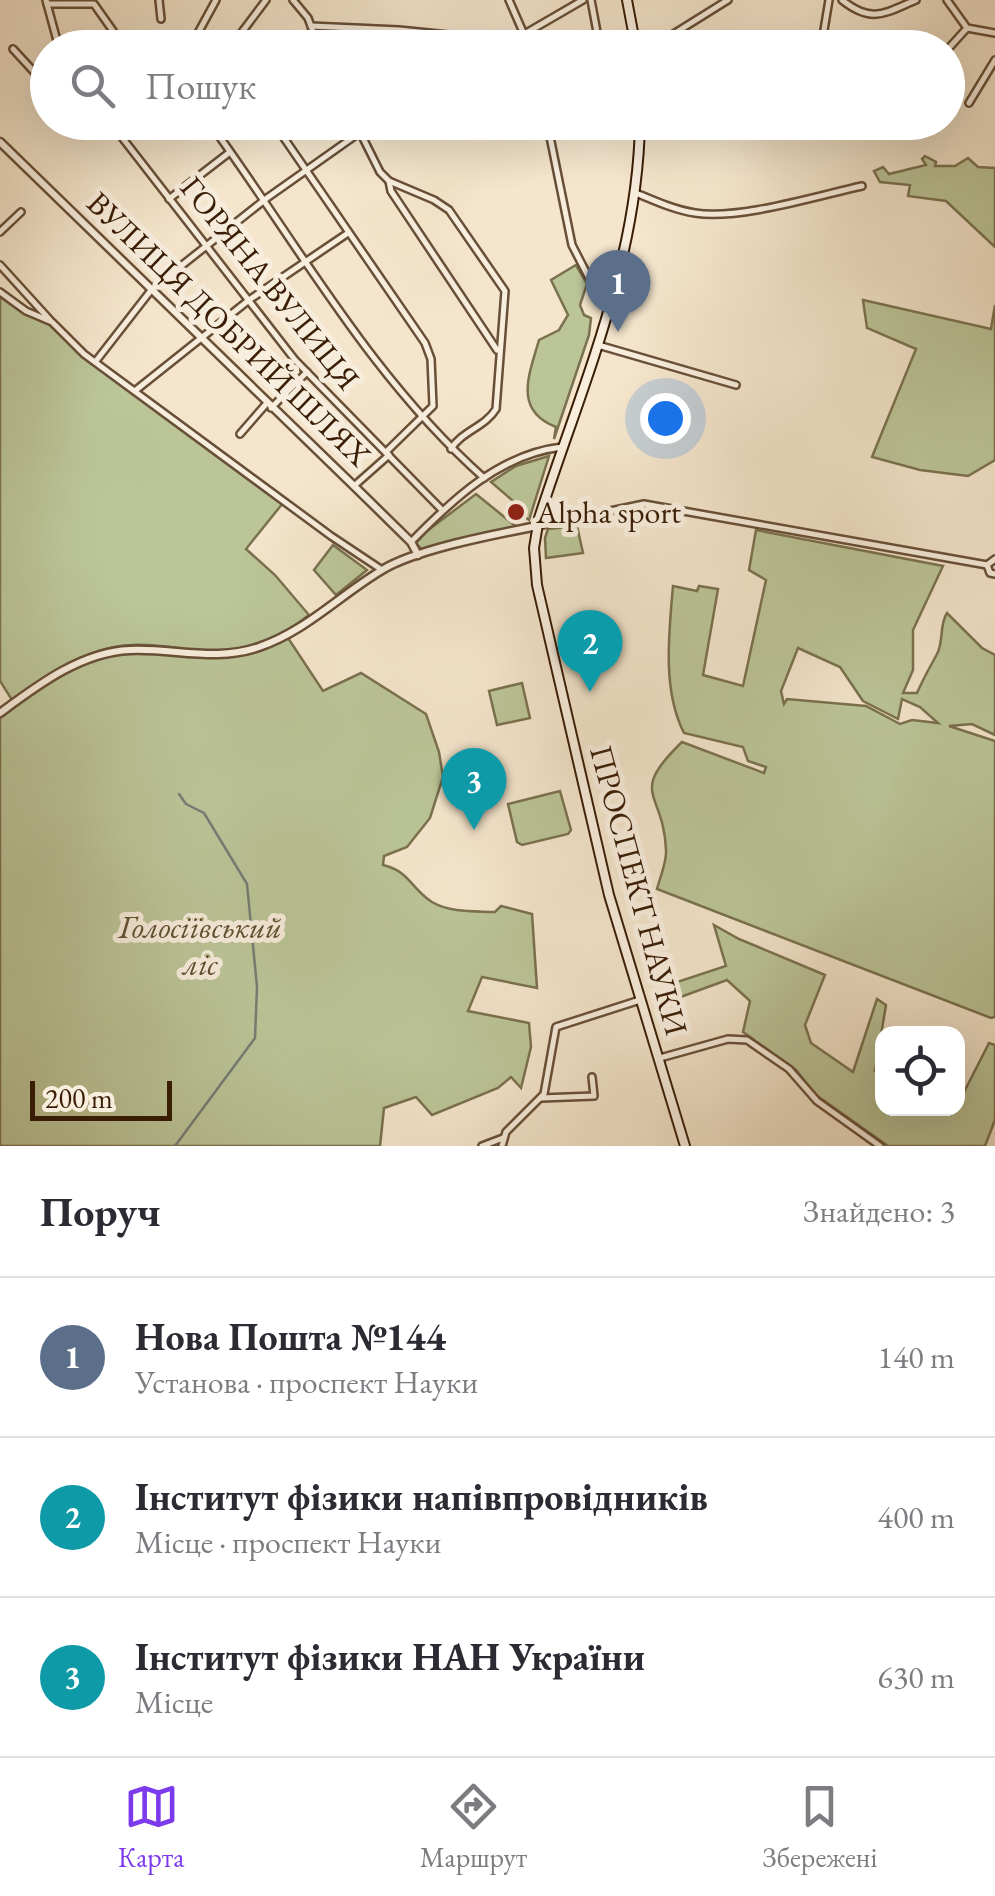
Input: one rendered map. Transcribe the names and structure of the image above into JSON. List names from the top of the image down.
{
  "streets": {
    "main road": ["ПРОСПЕКТ НАУКИ"],
    "street": ["ГОРЯНА ВУЛИЦЯ", "ВУЛИЦЯ ДОБРИЙ ШЛЯХ"]
  },
  "parks": ["Голосіївський ліс"],
  "places": ["Alpha sport"],
  "scale_bar": "200 m",
  "page": {
    "search": "Пошук",
    "pins": ["1", "2", "3"],
    "scale": "200 m",
    "heading": ["Поруч", "Знайдено: 3"],
    "list": [
      {
        "mark": "1",
        "name": "Нова Пошта №144",
        "note": "Установа · проспект Науки",
        "value": "140 m"
      },
      {
        "mark": "2",
        "name": "Інститут фізики напівпровідників",
        "note": "Місце · проспект Науки",
        "value": "400 m"
      },
      {
        "mark": "3",
        "name": "Інститут фізики НАН України",
        "note": "Місце",
        "value": "630 m"
      }
    ],
    "nav": ["Карта", "Маршрут", "Збережені"]
  }
}
